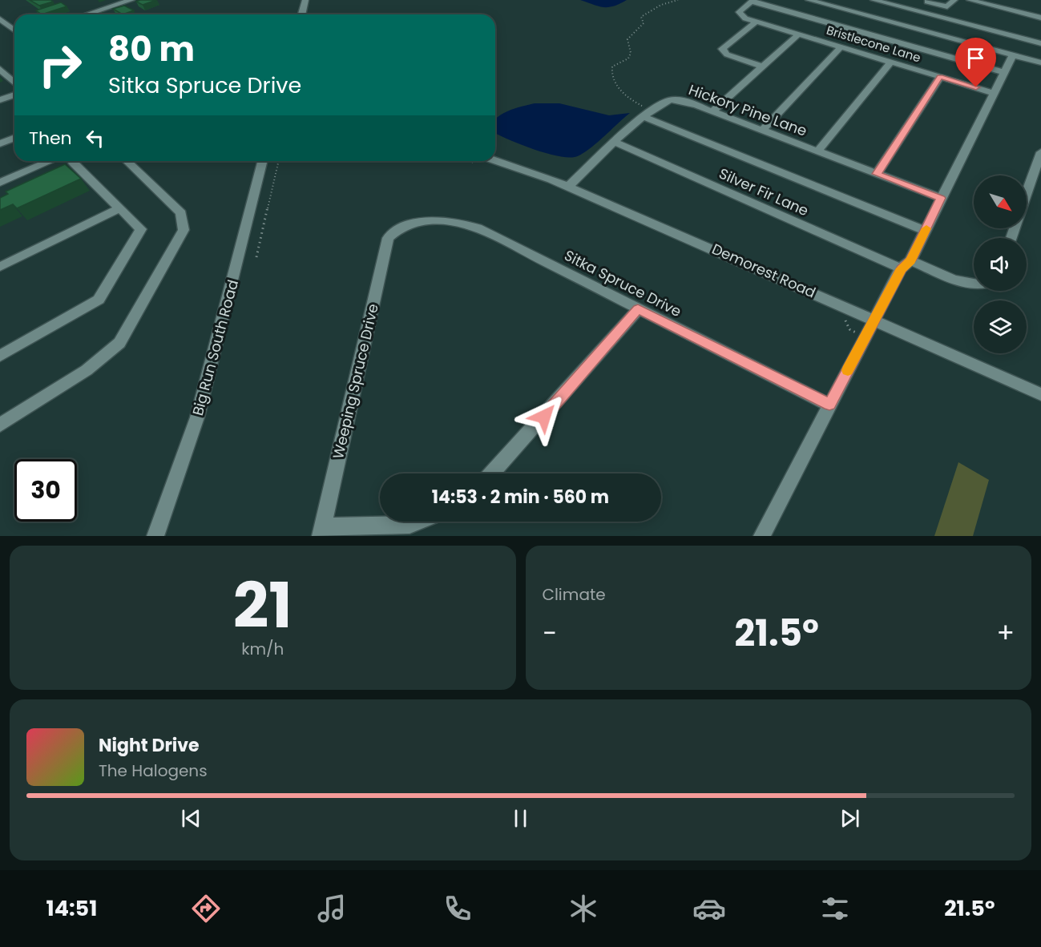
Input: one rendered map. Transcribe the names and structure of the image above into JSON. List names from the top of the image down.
{
  "streets": {
    "street": [
      "Bristlecone Lane",
      "Hickory Pine Lane",
      "Silver Fir Lane",
      "Demorest Road",
      "Sitka Spruce Drive",
      "Big Run South Road",
      "Weeping Spruce Drive"
    ]
  },
  "crossings": [
    ["Hickory Pine Lane", "Silver Fir Lane"],
    ["Hickory Pine Lane", "Demorest Road"],
    ["Sitka Spruce Drive", "Weeping Spruce Drive"]
  ],
  "north": "bottom right",
  "page": {
    "turn": ["80 m", "Sitka Spruce Drive"],
    "then": "Then",
    "limit": "30",
    "trip": "14:53 · 2 min · 560 m",
    "tile": [
      ["21", "km/h"],
      "Climate"
    ],
    "heat": ["−", "21.5°", "+"],
    "song": ["Night Drive", "The Halogens"],
    "tabs": ["14:51", "21.5°"]
  }
}
